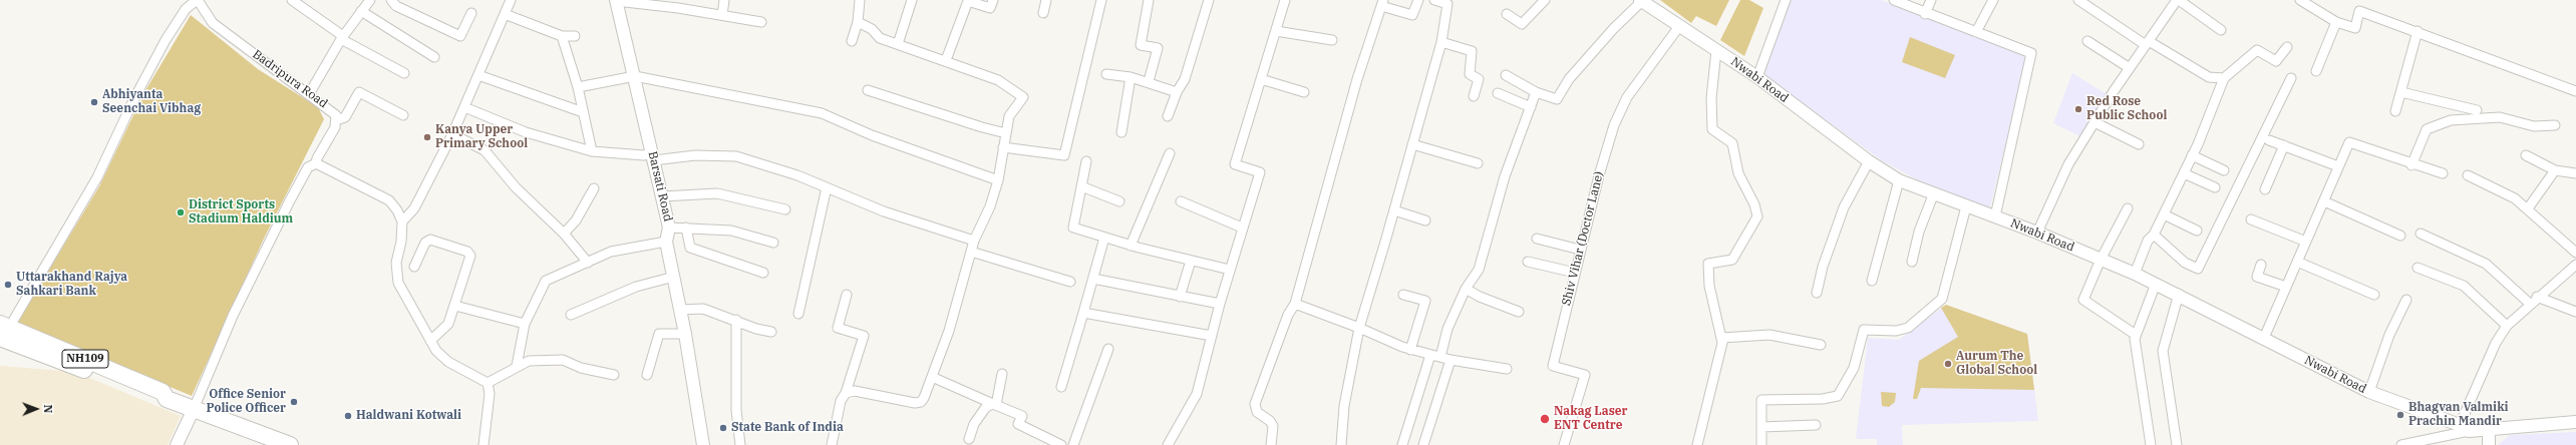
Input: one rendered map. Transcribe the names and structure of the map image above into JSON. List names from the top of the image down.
{
  "streets": {
    "highway": ["NH109"],
    "street": [
      "Badripura Road",
      "Nwabi Road",
      "Barsati Road",
      "Shiv Vihar (Doctor Lane)"
    ]
  },
  "crossings": [
    ["Nwabi Road", "Shiv Vihar (Doctor Lane)"]
  ],
  "places": [
    "Abhiyanta Seenchai Vibhag",
    "Red Rose Public School",
    "Kanya Upper Primary School",
    "District Sports Stadium Haldium",
    "Uttarakhand Rajya Sahkari Bank",
    "Aurum The Global School",
    "Office Senior Police Officer",
    "Bhagvan Valmiki Prachin Mandir",
    "Haldwani Kotwali",
    "Nakag Laser ENT Centre",
    "State Bank of India"
  ],
  "north": "right"
}
